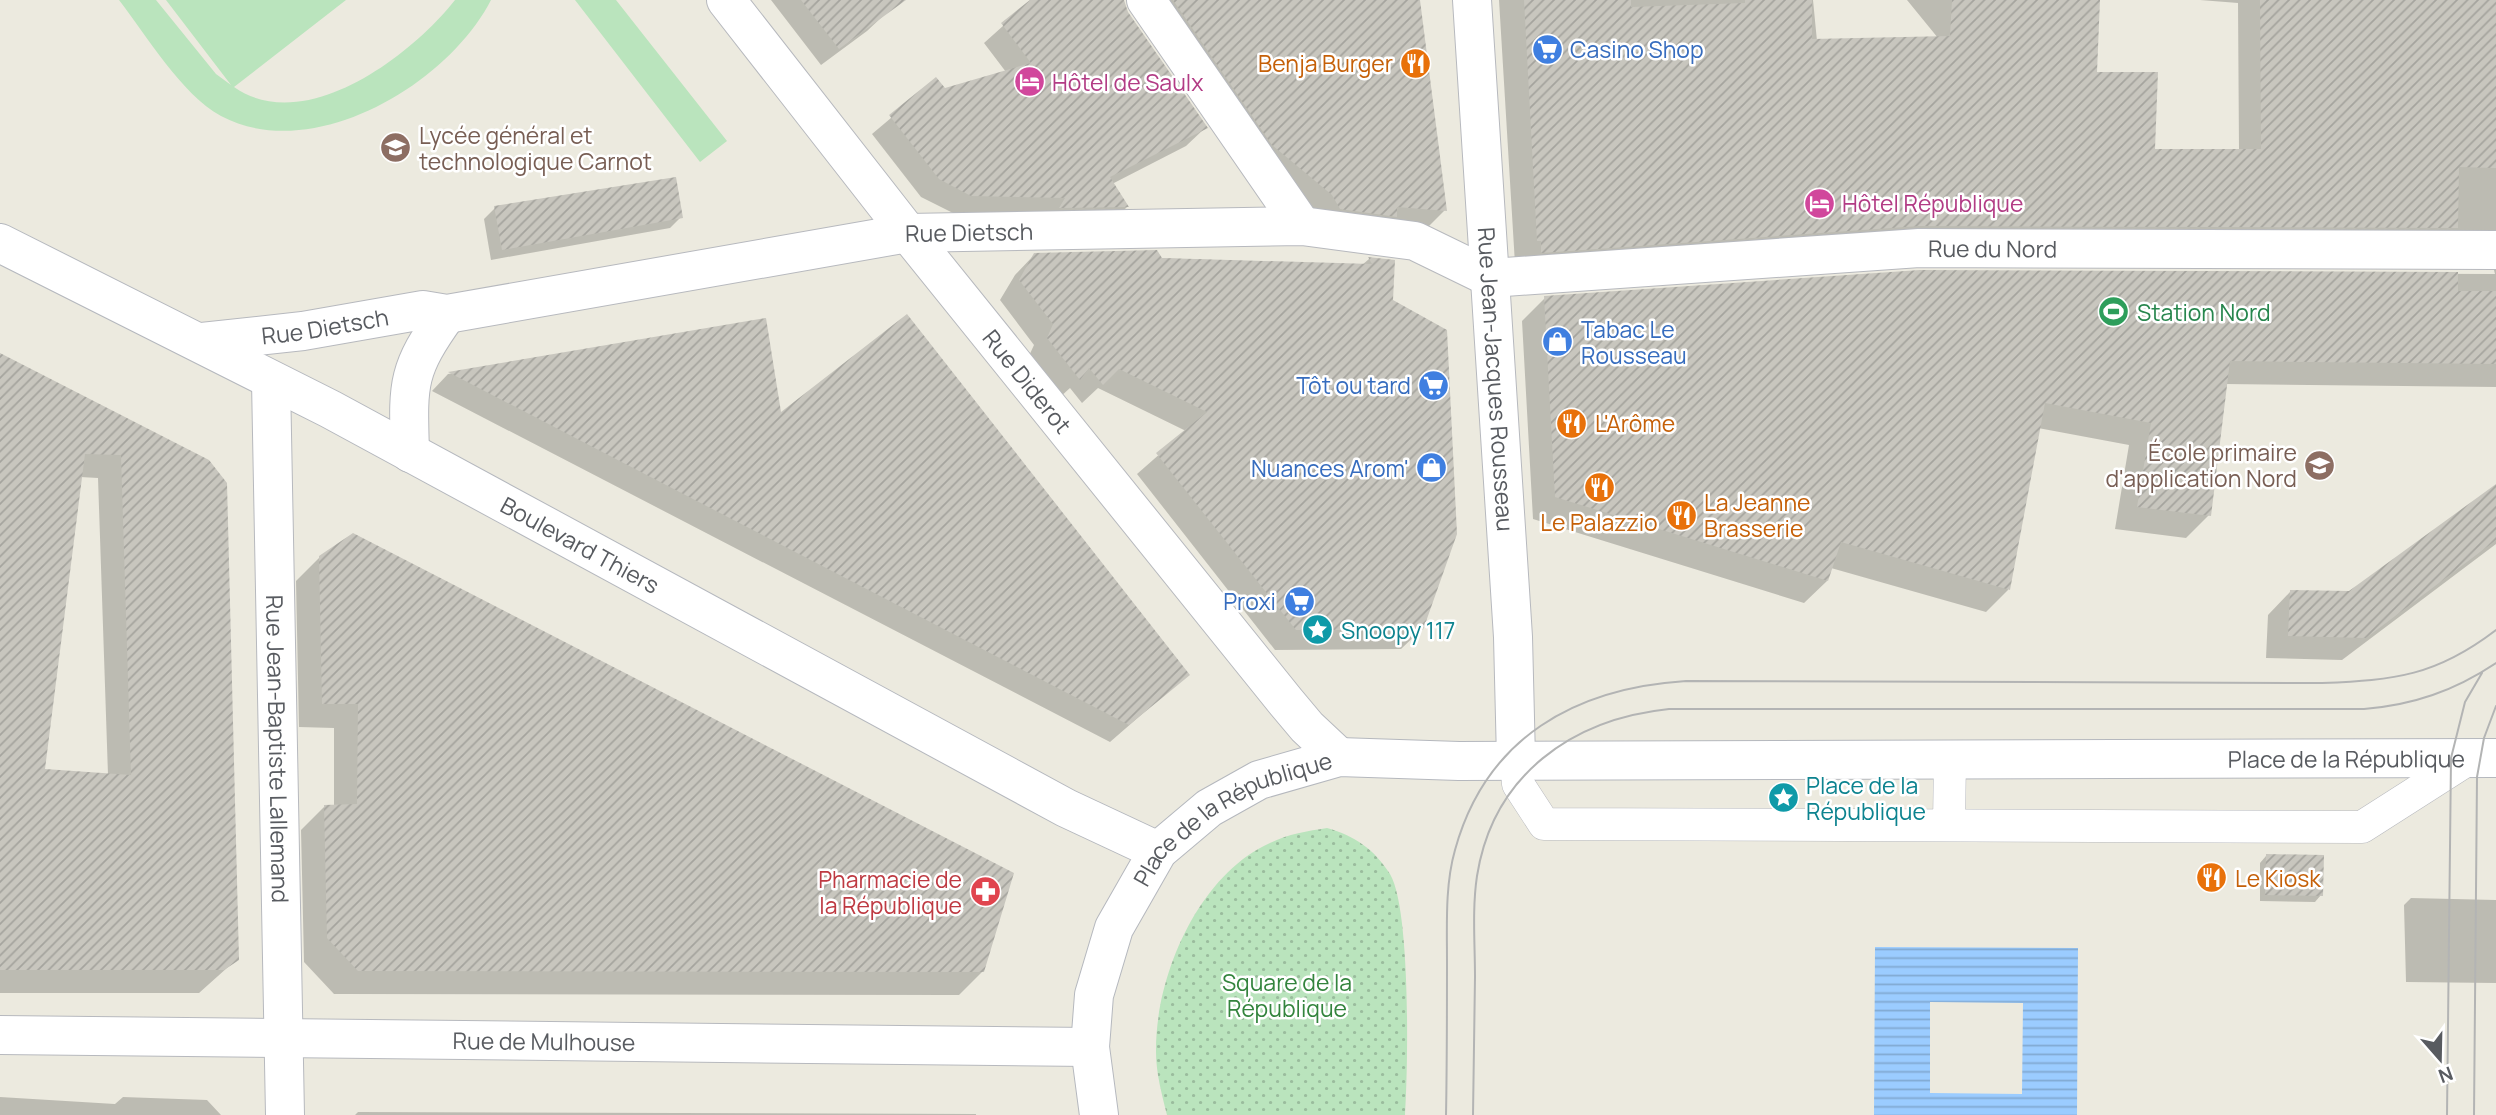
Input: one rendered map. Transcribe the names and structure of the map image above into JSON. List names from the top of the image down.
{
  "streets": {
    "street": [
      "Rue Dietsch",
      "Rue du Nord",
      "Rue Jean-Jacques Rousseau",
      "Rue Diderot",
      "Boulevard Thiers",
      "Rue Jean-Baptiste Lallemand",
      "Place de la République",
      "Rue de Mulhouse"
    ]
  },
  "crossings": [
    ["Rue Dietsch", "Rue du Nord"],
    ["Rue Dietsch", "Rue Jean-Jacques Rousseau"],
    ["Rue Dietsch", "Rue Diderot"],
    ["Rue Dietsch", "Boulevard Thiers"],
    ["Rue du Nord", "Rue Jean-Jacques Rousseau"],
    ["Rue Jean-Jacques Rousseau", "Place de la République"],
    ["Rue Diderot", "Place de la République"],
    ["Boulevard Thiers", "Rue Jean-Baptiste Lallemand"],
    ["Boulevard Thiers", "Place de la République"],
    ["Rue Jean-Baptiste Lallemand", "Rue de Mulhouse"],
    ["Place de la République", "Rue de Mulhouse"]
  ],
  "parks": ["Square de la République"],
  "places": {
    "supermarket": ["Casino Shop", "Tôt ou tard", "Proxi"],
    "restaurant": [
      "Benja Burger",
      "L'Arôme",
      "Le Palazzio",
      "La Jeanne Brasserie",
      "Le Kiosk"
    ],
    "hotel": ["Hôtel de Saulx", "Hôtel République"],
    "school or university": ["Lycée général et technologique Carnot", "École primaire d'application Nord"],
    "sports": ["Station Nord"],
    "shop": ["Tabac Le Rousseau", "Nuances Arom'"],
    "place": ["Snoopy 117", "Place de la République"],
    "pharmacy": ["Pharmacie de la République"]
  },
  "north": "bottom"
}
